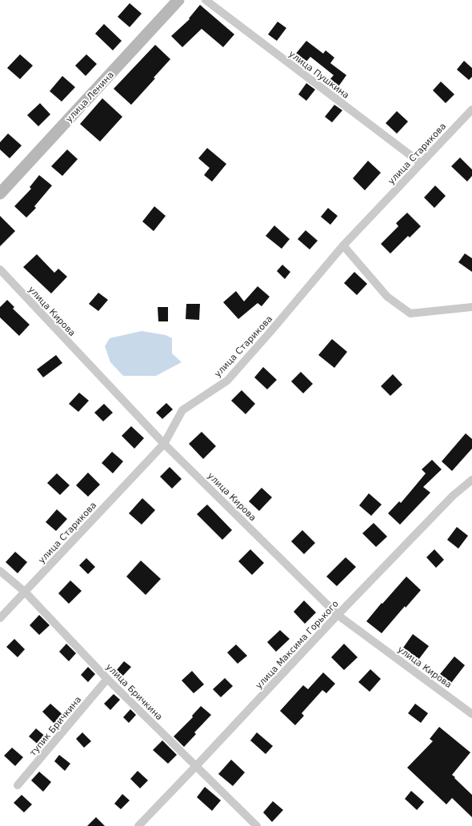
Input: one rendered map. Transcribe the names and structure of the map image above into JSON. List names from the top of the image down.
{
  "streets": {
    "street": [
      "улица Пушкина",
      "улица Ленина",
      "улица Старикова",
      "улица Кирова",
      "улица Максима Горького",
      "улица Бричкина",
      "тупик Бричкина"
    ]
  },
  "crossings": [
    ["улица Пушкина", "улица Старикова"],
    ["улица Старикова", "улица Кирова"],
    ["улица Старикова", "улица Бричкина"],
    ["улица Кирова", "улица Максима Горького"],
    ["улица Максима Горького", "улица Бричкина"],
    ["улица Бричкина", "тупик Бричкина"]
  ]
}
